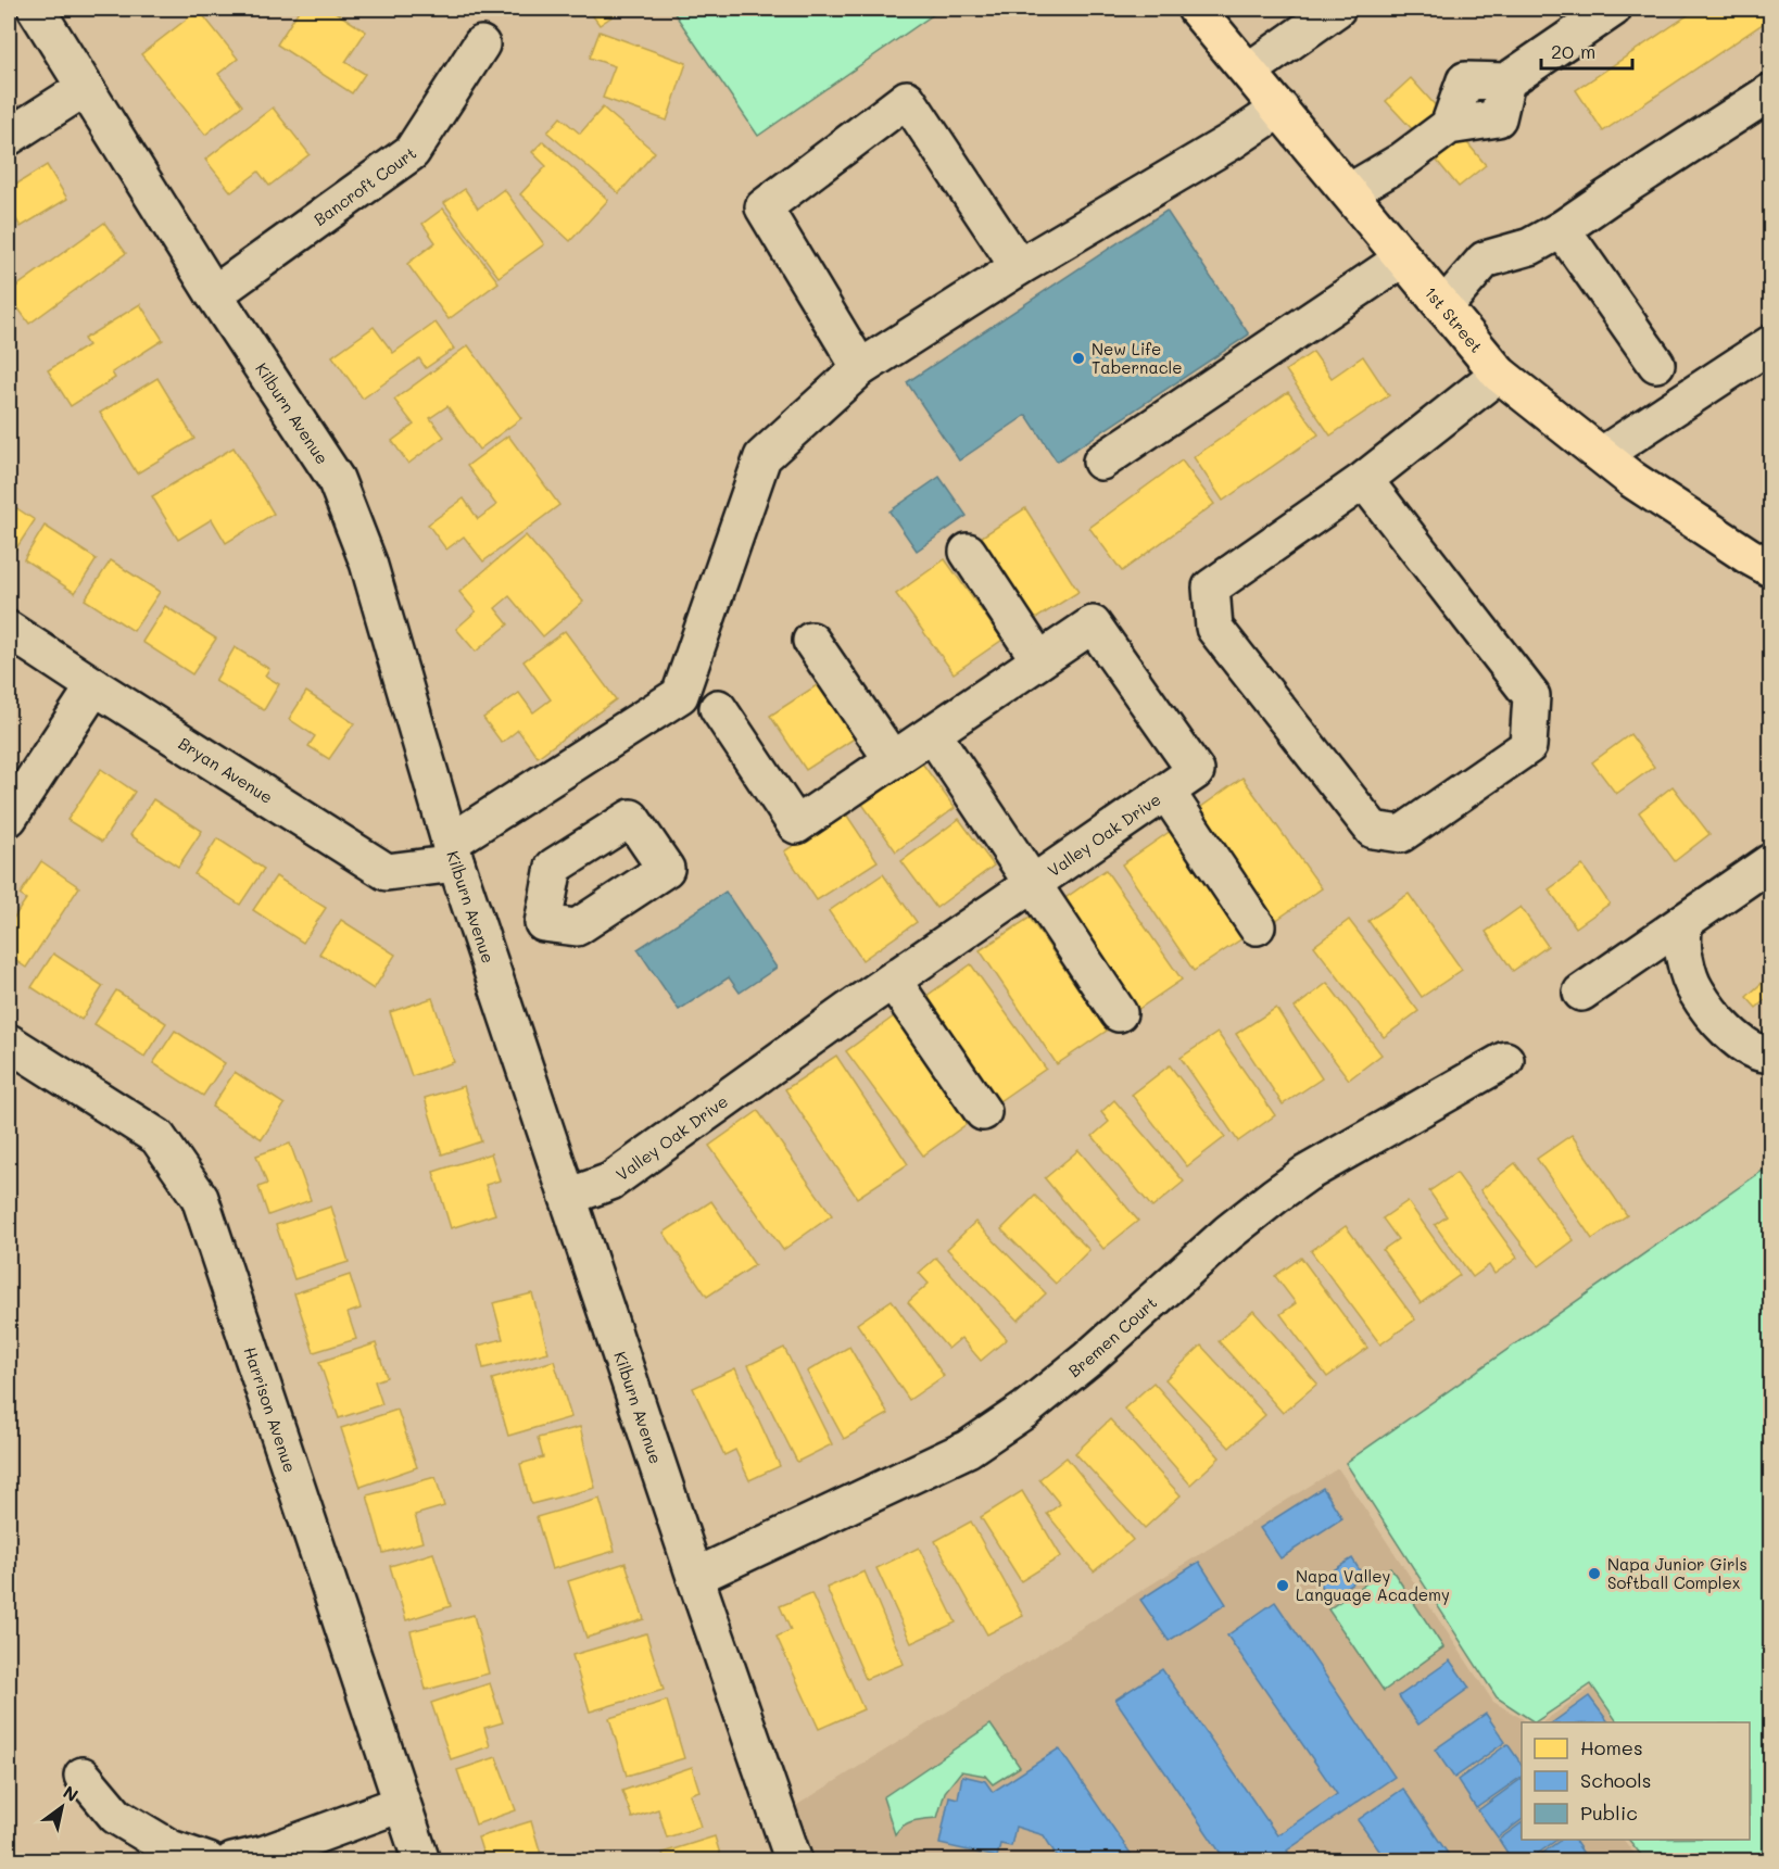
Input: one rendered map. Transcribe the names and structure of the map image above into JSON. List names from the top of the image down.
{
  "streets": {
    "main road": ["1st Street"],
    "street": [
      "Bancroft Court",
      "Kilburn Avenue",
      "Bryan Avenue",
      "Valley Oak Drive",
      "Bremen Court",
      "Harrison Avenue"
    ]
  },
  "crossings": [
    ["Bancroft Court", "Kilburn Avenue"],
    ["Kilburn Avenue", "Bryan Avenue"],
    ["Kilburn Avenue", "Valley Oak Drive"],
    ["Kilburn Avenue", "Bremen Court"]
  ],
  "places": ["New Life Tabernacle", "Napa Junior Girls Softball Complex", "Napa Valley Language Academy"],
  "legend": ["Homes", "Schools", "Public"],
  "scale_bar": "20 m",
  "north": "top right"
}
